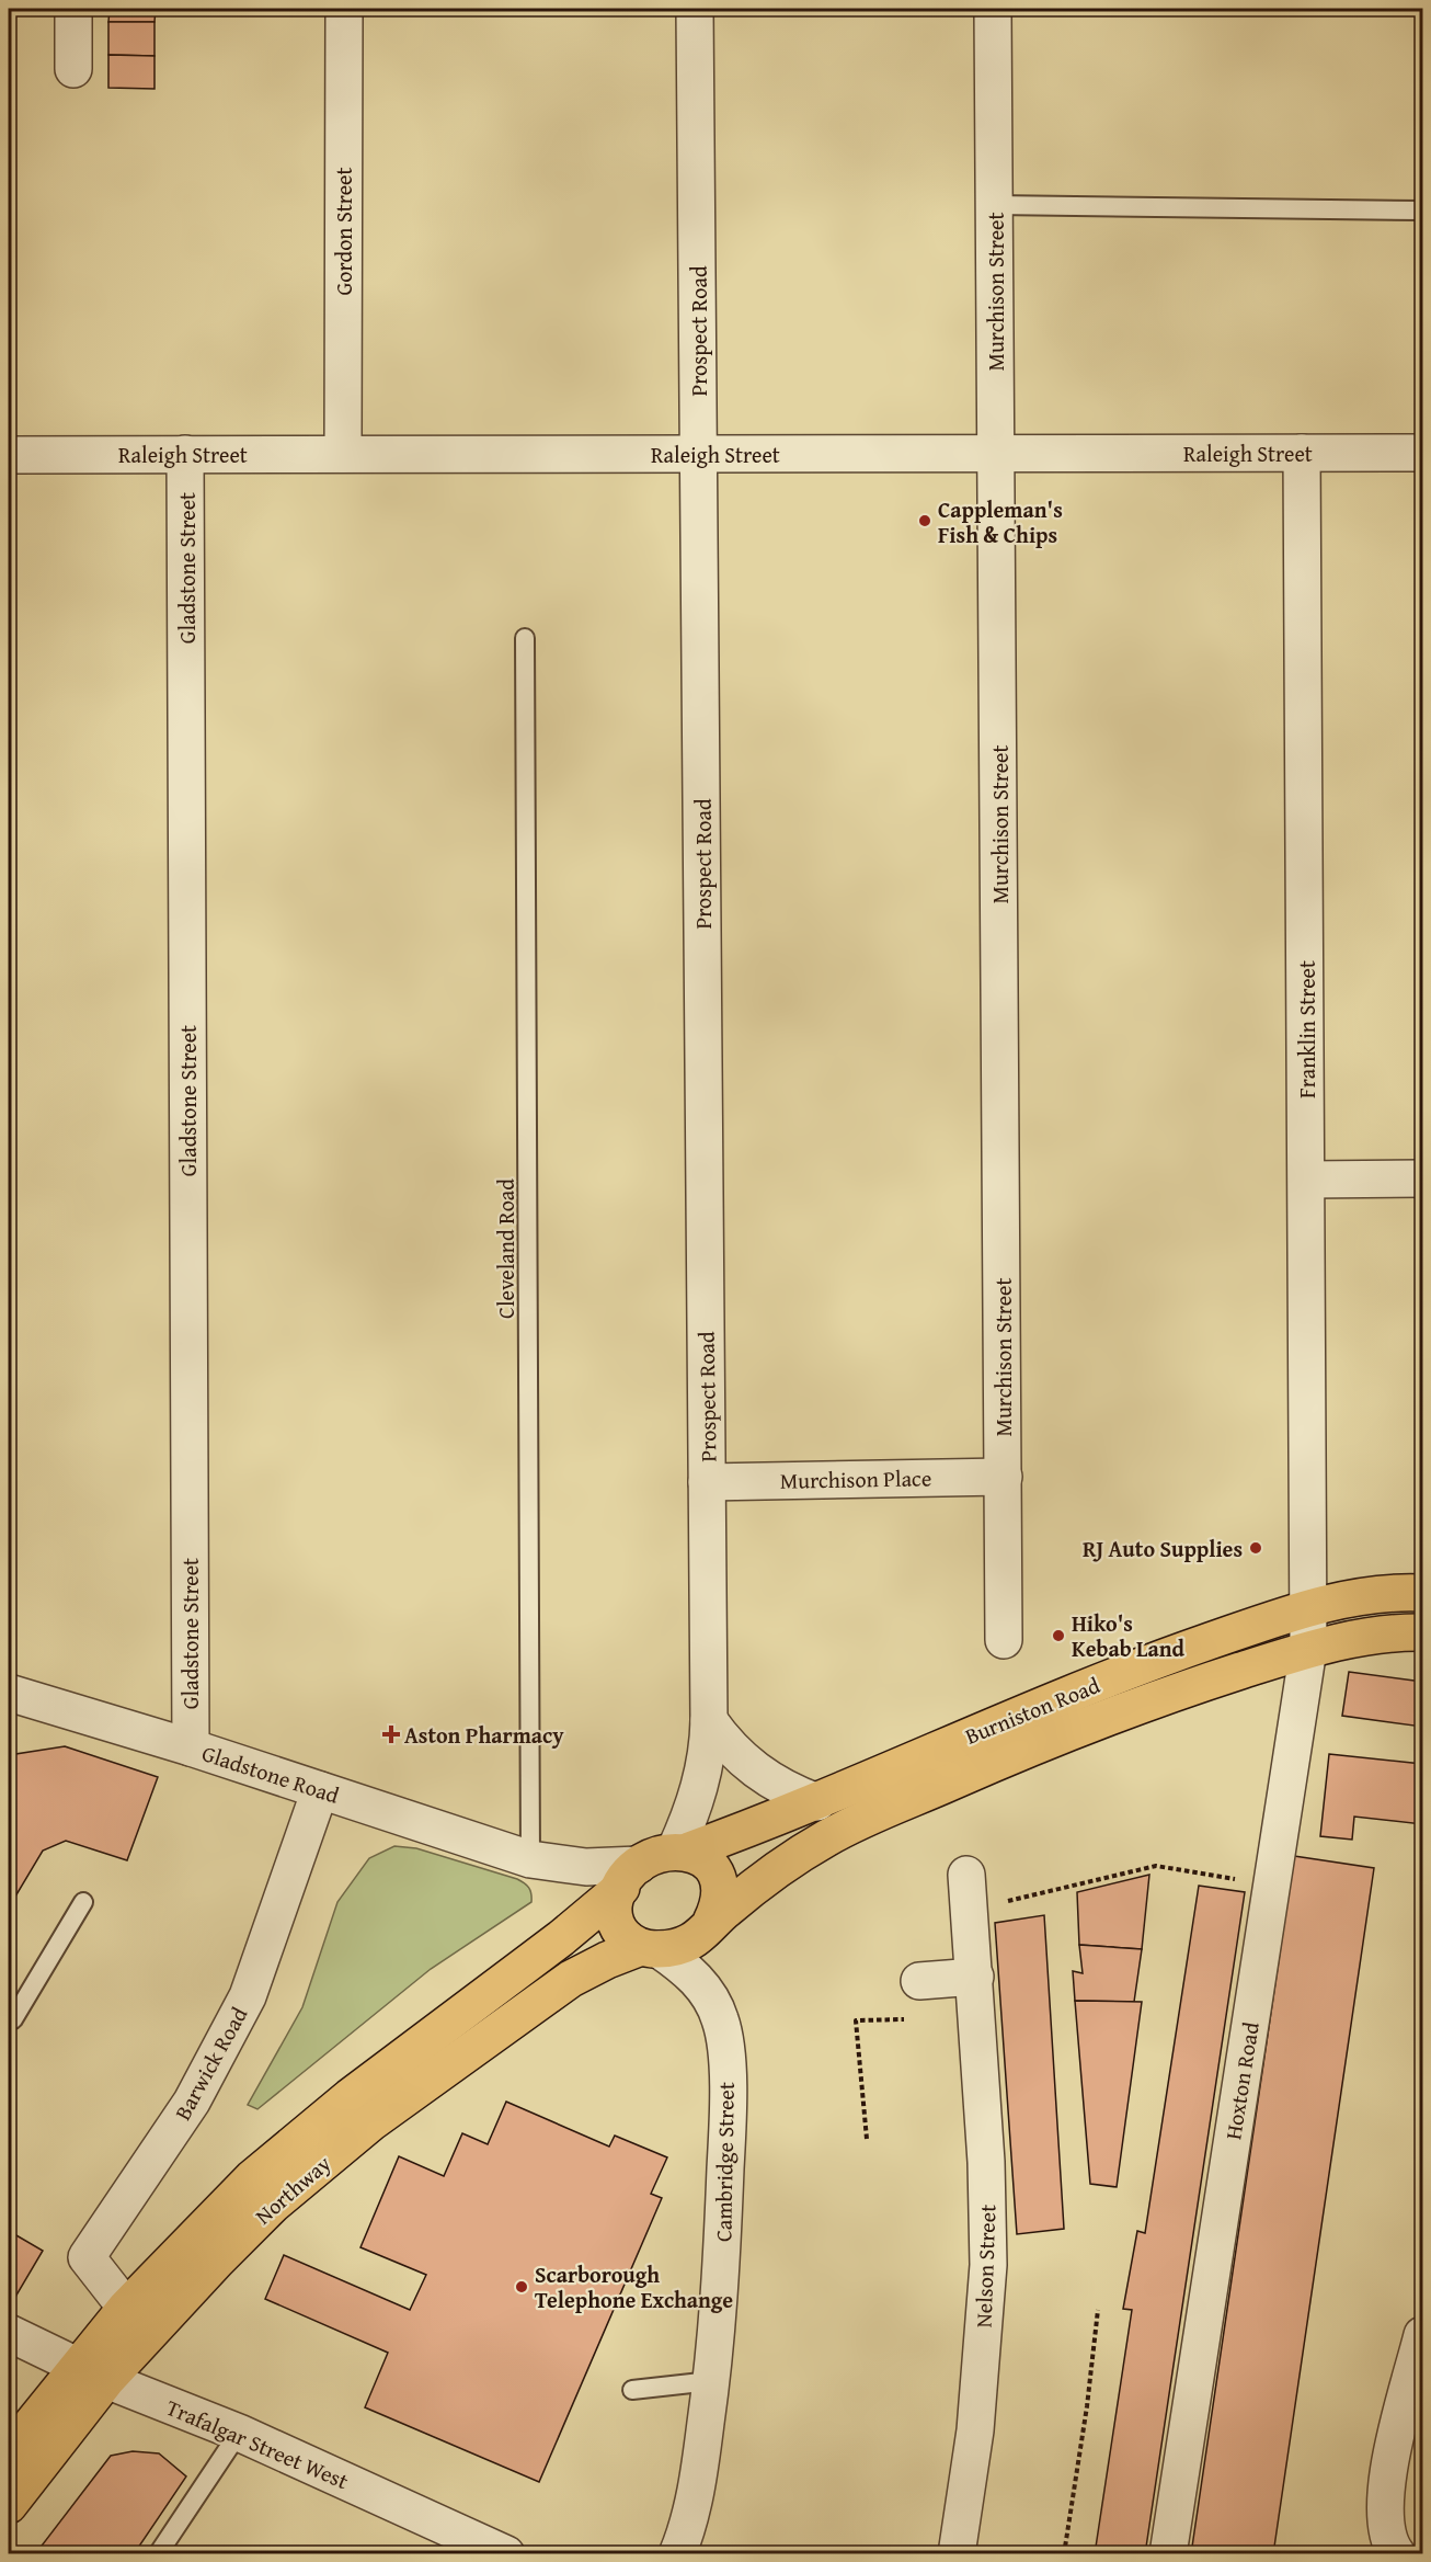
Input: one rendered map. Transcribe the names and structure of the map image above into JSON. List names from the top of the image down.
{
  "streets": {
    "main road": ["Burniston Road", "Northway"],
    "street": [
      "Gordon Street",
      "Murchison Street",
      "Prospect Road",
      "Raleigh Street",
      "Gladstone Street",
      "Franklin Street",
      "Murchison Place",
      "Gladstone Road",
      "Barwick Road",
      "Hoxton Road",
      "Cambridge Street",
      "Nelson Street",
      "Trafalgar Street West"
    ],
    "lane": ["Cleveland Road"]
  },
  "crossings": [
    ["Gordon Street", "Raleigh Street"],
    ["Murchison Street", "Raleigh Street"],
    ["Murchison Street", "Murchison Place"],
    ["Prospect Road", "Raleigh Street"],
    ["Prospect Road", "Murchison Place"],
    ["Prospect Road", "Burniston Road"],
    ["Prospect Road", "Gladstone Road"],
    ["Prospect Road", "Cambridge Street"],
    ["Prospect Road", "Northway"],
    ["Raleigh Street", "Gladstone Street"],
    ["Raleigh Street", "Franklin Street"],
    ["Gladstone Street", "Gladstone Road"],
    ["Franklin Street", "Burniston Road"],
    ["Franklin Street", "Hoxton Road"],
    ["Cleveland Road", "Gladstone Road"],
    ["Burniston Road", "Gladstone Road"],
    ["Burniston Road", "Hoxton Road"],
    ["Burniston Road", "Cambridge Street"],
    ["Burniston Road", "Northway"],
    ["Gladstone Road", "Barwick Road"],
    ["Gladstone Road", "Cambridge Street"],
    ["Gladstone Road", "Northway"],
    ["Barwick Road", "Northway"],
    ["Cambridge Street", "Northway"],
    ["Northway", "Trafalgar Street West"]
  ],
  "places": {
    "other": [
      "Cappleman's Fish & Chips",
      "RJ Auto Supplies",
      "Hiko's Kebab Land",
      "Scarborough Telephone Exchange"
    ],
    "health": ["Aston Pharmacy"]
  }
}
